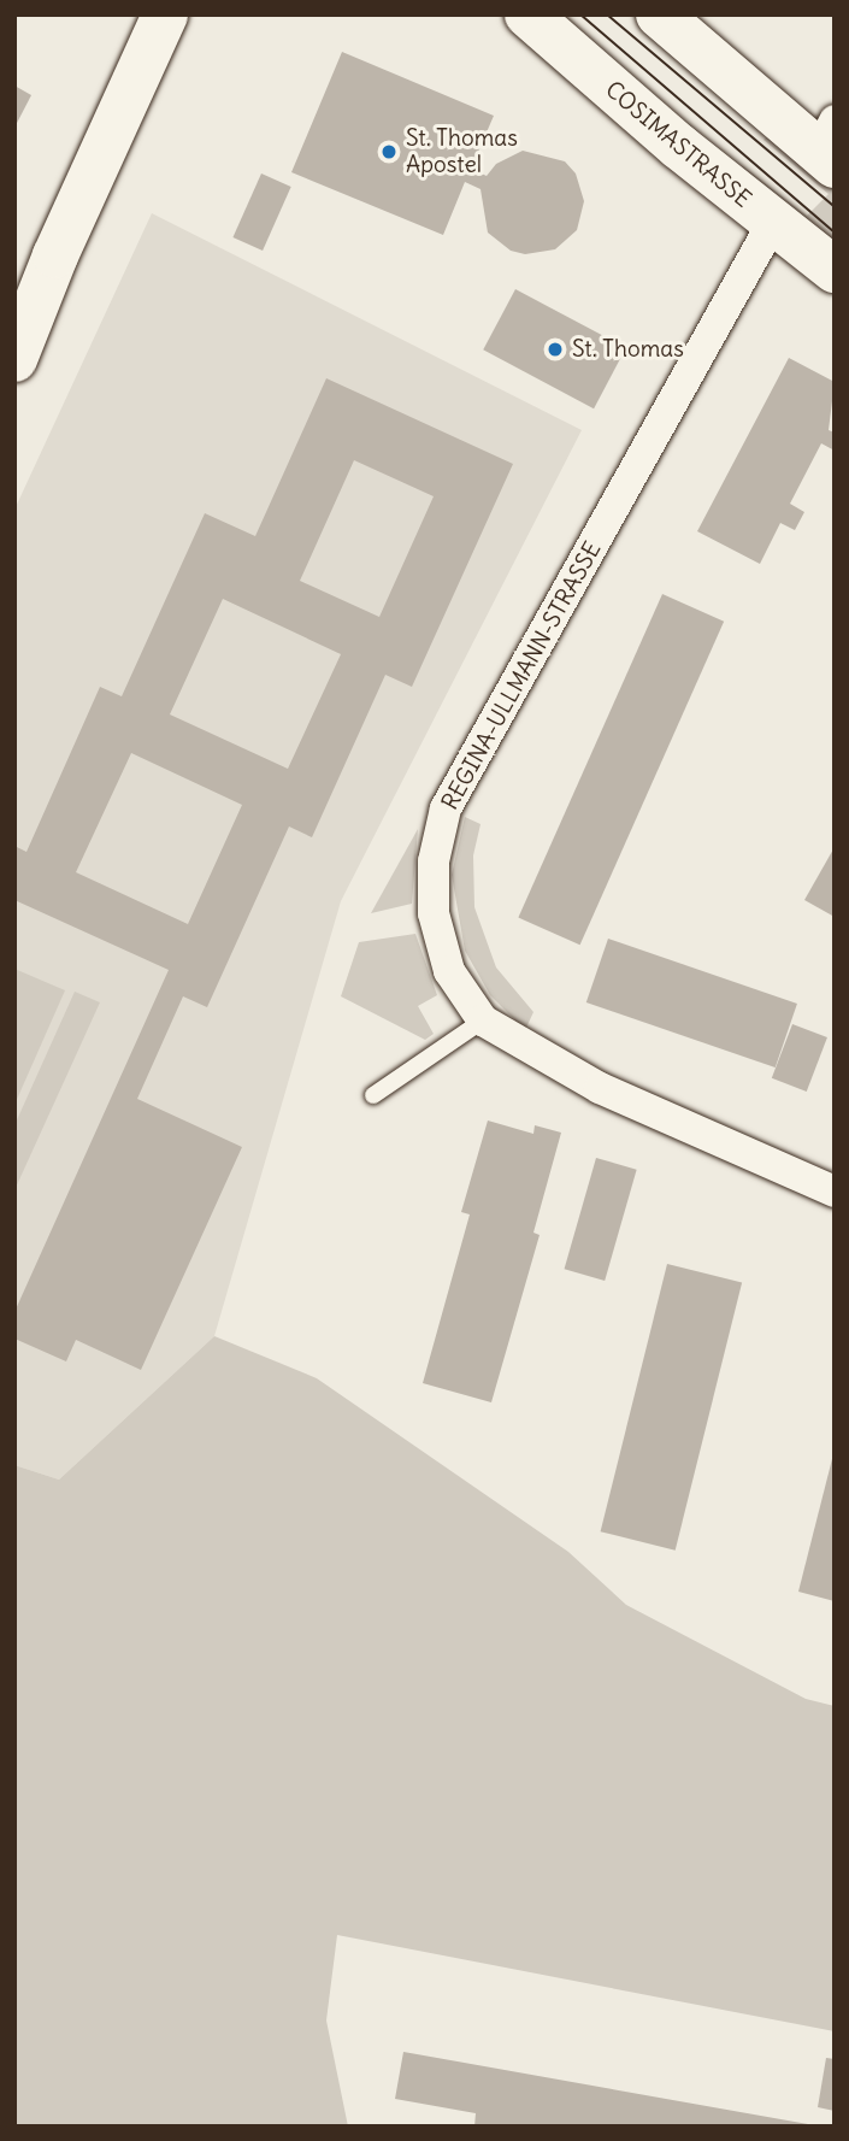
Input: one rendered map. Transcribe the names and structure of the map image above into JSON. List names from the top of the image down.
{
  "streets": {
    "main road": ["COSIMASTRASSE"],
    "street": ["REGINA-ULLMANN-STRASSE"]
  },
  "crossings": [
    ["COSIMASTRASSE", "REGINA-ULLMANN-STRASSE"]
  ],
  "places": ["St. Thomas Apostel", "St. Thomas"]
}
